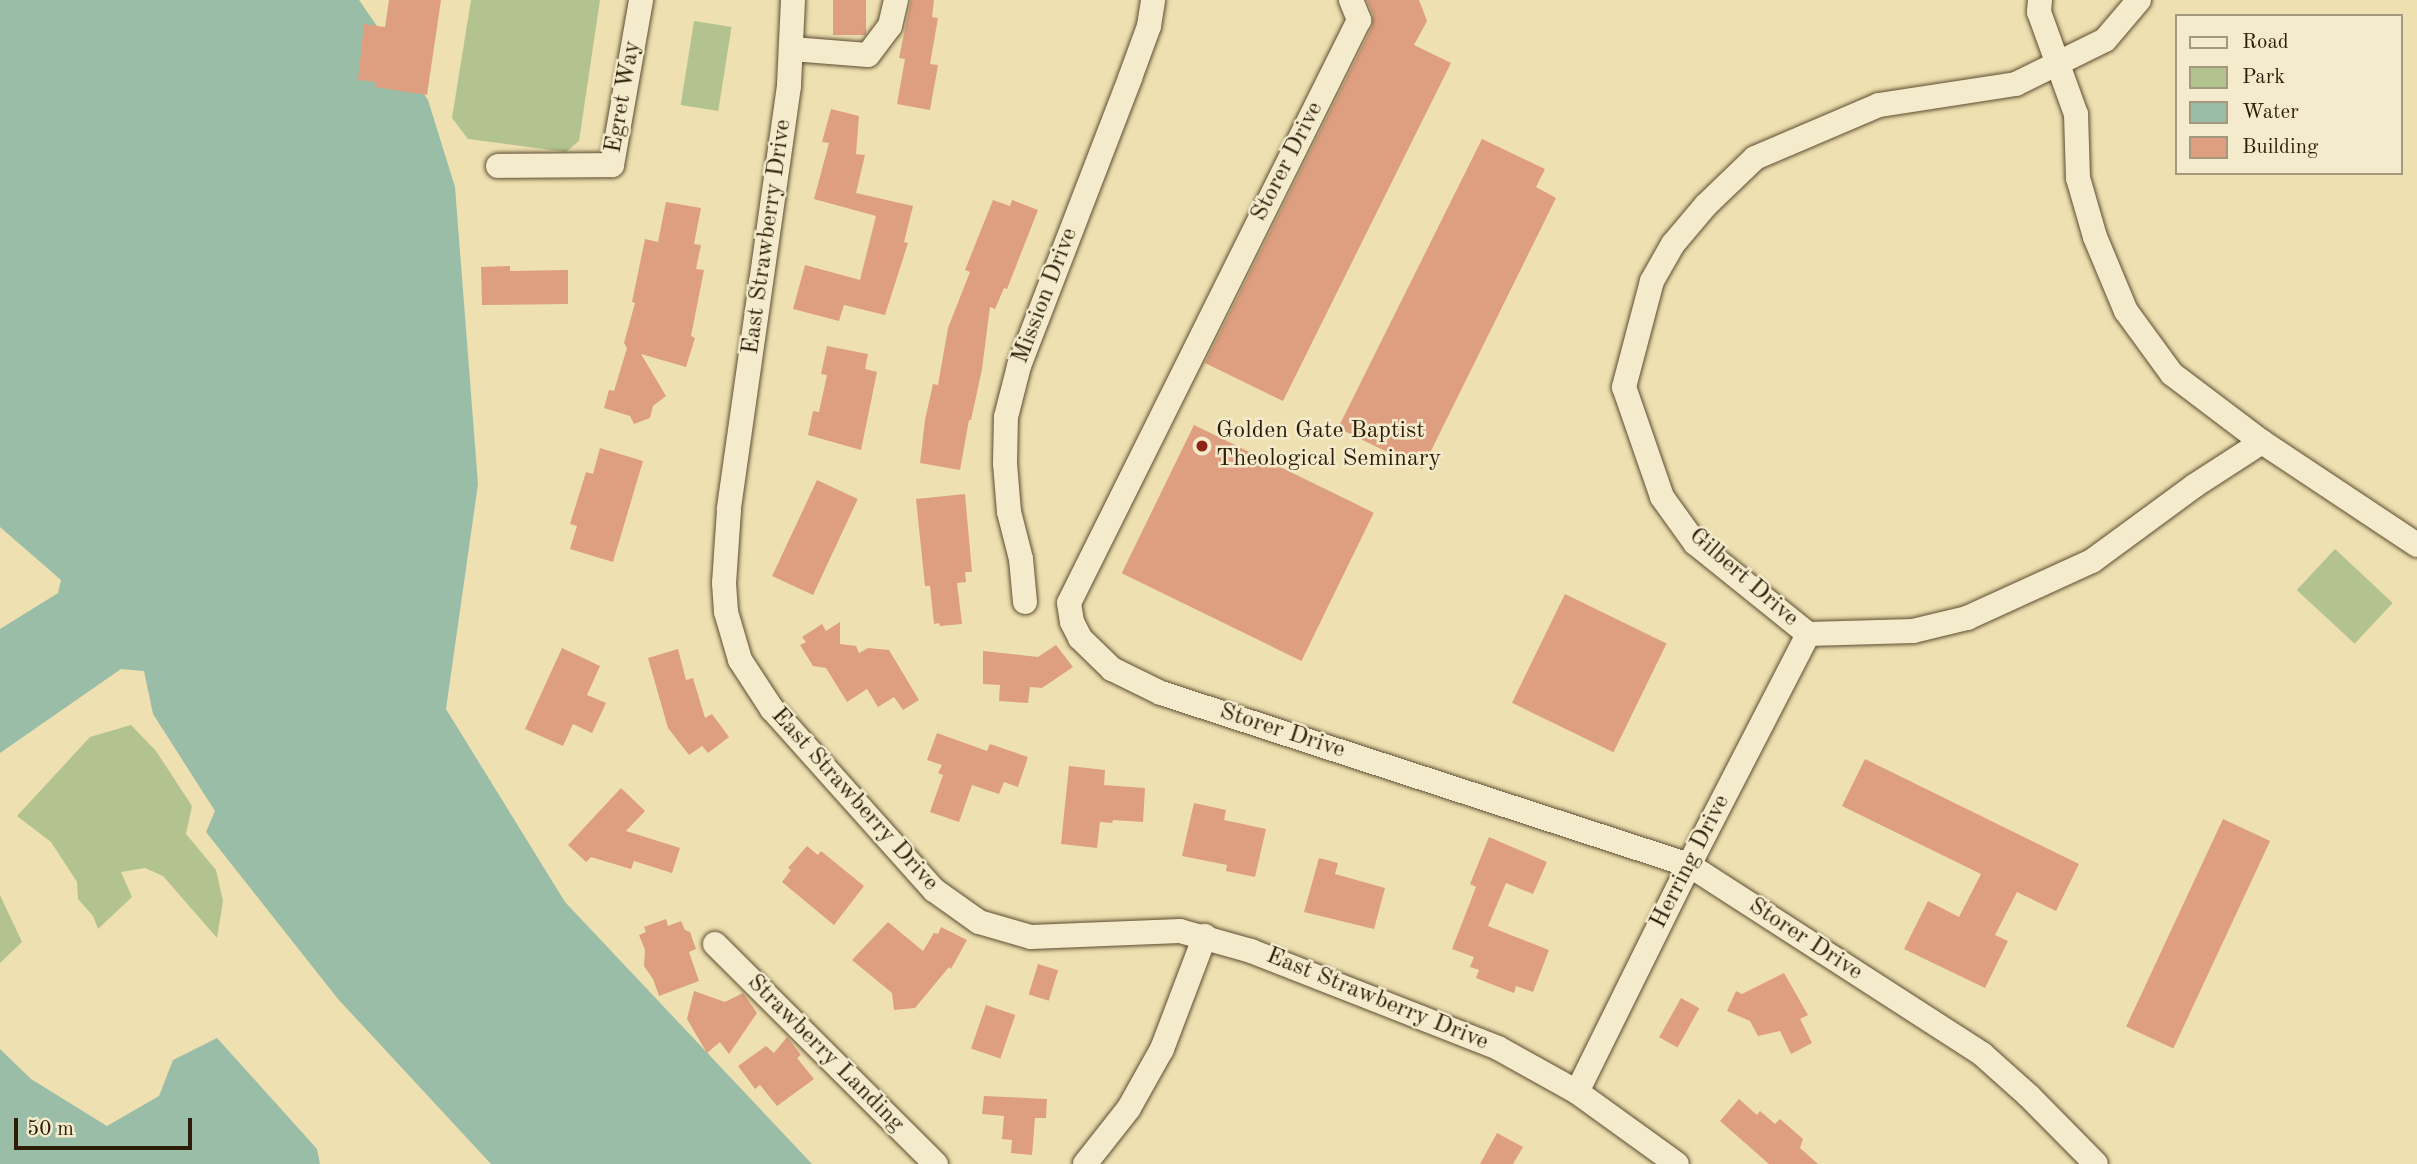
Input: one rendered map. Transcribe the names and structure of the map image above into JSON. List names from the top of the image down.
{
  "streets": {
    "street": [
      "Egret Way",
      "Storer Drive",
      "East Strawberry Drive",
      "Mission Drive",
      "Gilbert Drive",
      "Herring Drive",
      "Strawberry Landing"
    ]
  },
  "crossings": [
    ["Storer Drive", "Herring Drive"],
    ["East Strawberry Drive", "Herring Drive"],
    ["Gilbert Drive", "Herring Drive"]
  ],
  "places": ["Golden Gate Baptist Theological Seminary"],
  "legend": [
    "Road",
    "Park",
    "Water",
    "Building"
  ],
  "scale_bar": "50 m"
}
